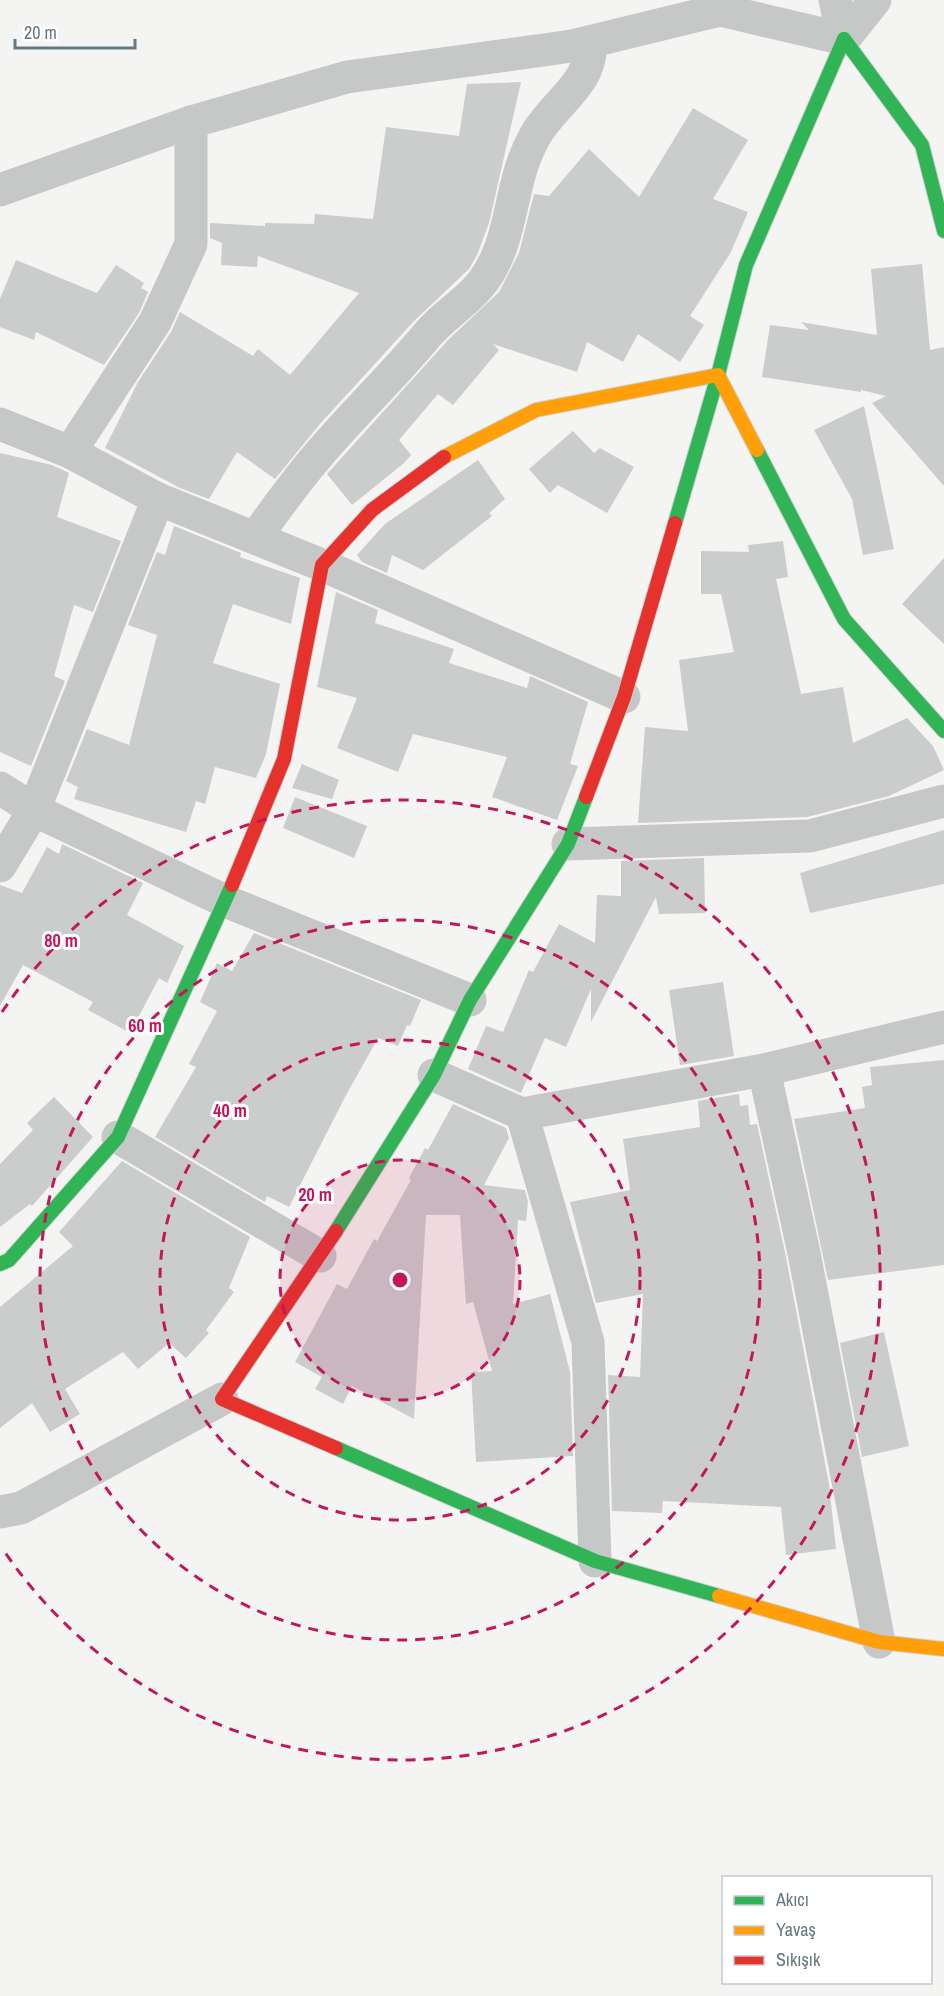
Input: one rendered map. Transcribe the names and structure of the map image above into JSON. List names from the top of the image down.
{
  "legend": ["Akıcı", "Yavaş", "Sıkışık"],
  "scale_bar": "20 m",
  "rings": [
    "80 m",
    "60 m",
    "40 m",
    "20 m"
  ]
}
